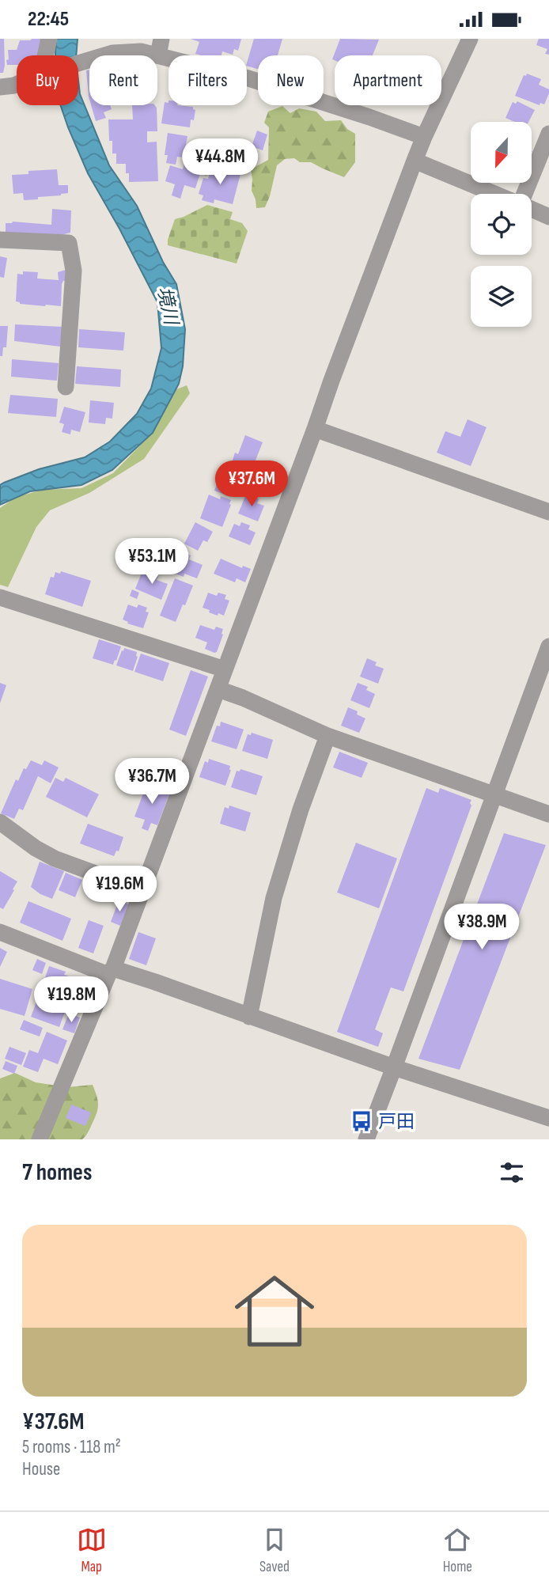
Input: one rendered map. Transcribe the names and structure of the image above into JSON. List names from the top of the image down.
{
  "water": ["境川"],
  "places": {
    "bus stop": ["戸田"]
  },
  "north": "bottom",
  "page": {
    "status": "22:45",
    "chip": [
      "Buy",
      "Rent",
      "Filters",
      "New",
      "Apartment"
    ],
    "price": [
      "¥44.8M",
      "¥37.6M",
      "¥53.1M",
      "¥36.7M",
      "¥19.6M",
      "¥38.9M",
      "¥19.8M"
    ],
    "heading": "7 homes",
    "list": [
      {
        "name": "¥37.6M",
        "note": "5 rooms · 118 m² · House"
      }
    ],
    "tabs": ["Map", "Saved", "Home"]
  }
}
